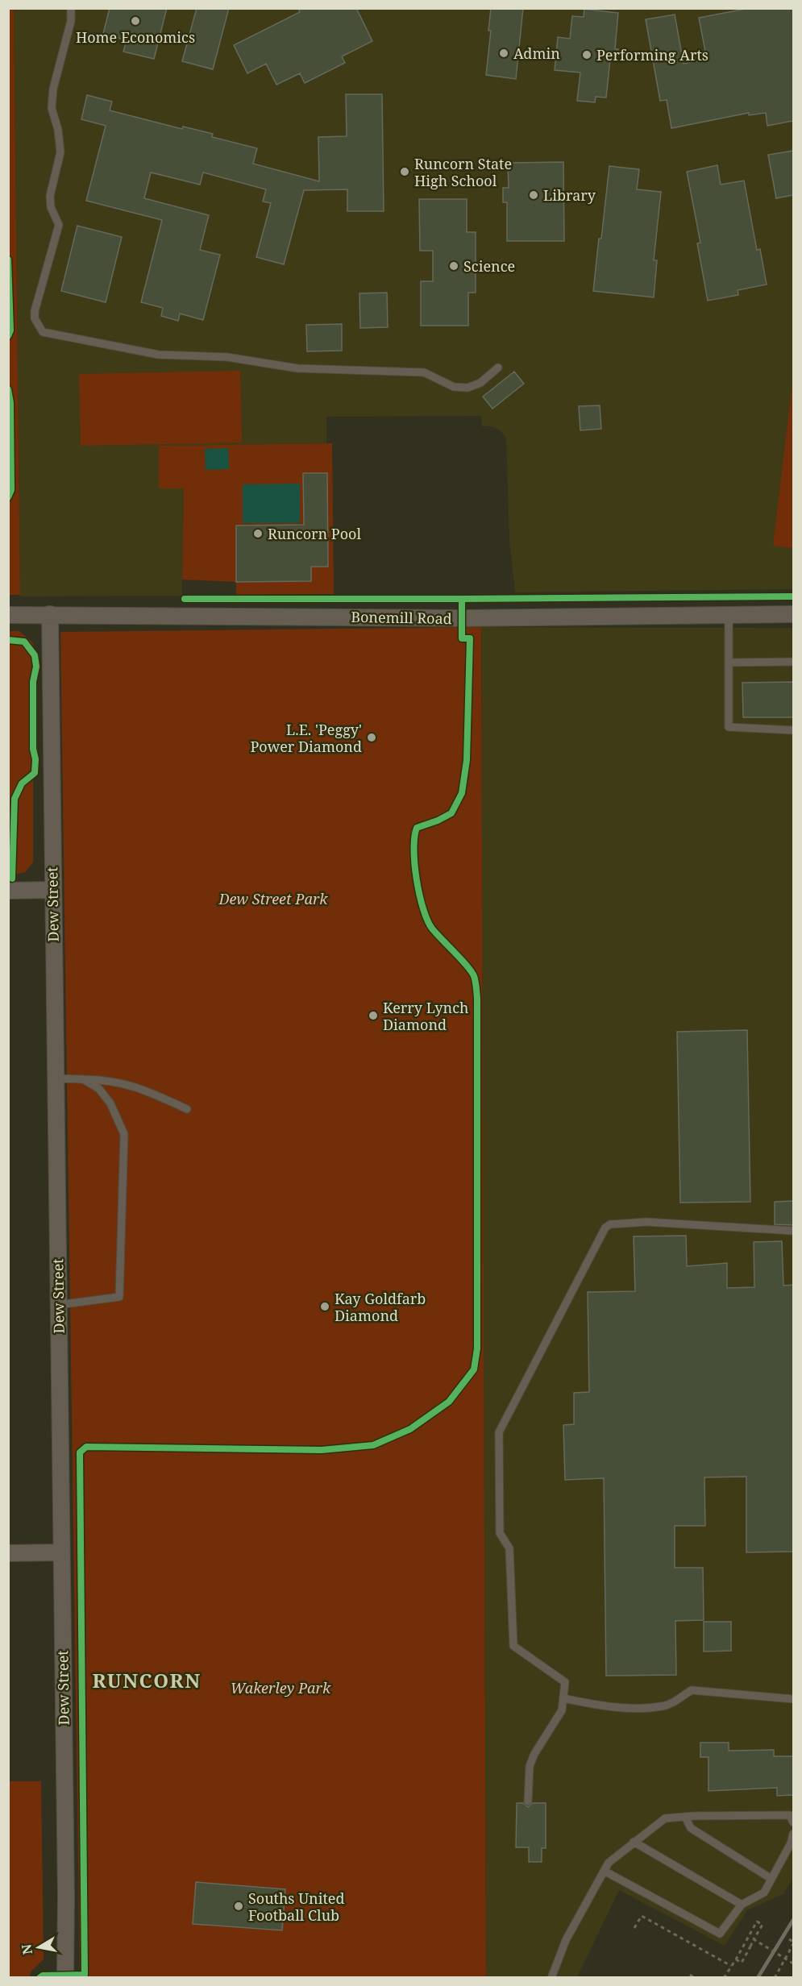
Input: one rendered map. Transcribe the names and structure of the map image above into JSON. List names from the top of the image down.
{
  "streets": {
    "street": ["Bonemill Road", "Dew Street"]
  },
  "crossings": [
    ["Bonemill Road", "Dew Street"]
  ],
  "districts": ["RUNCORN"],
  "parks": ["Dew Street Park", "Wakerley Park"],
  "places": [
    "Home Economics",
    "Admin",
    "Performing Arts",
    "Runcorn State High School",
    "Library",
    "Science",
    "Runcorn Pool",
    "L.E. 'Peggy' Power Diamond",
    "Kerry Lynch Diamond",
    "Kay Goldfarb Diamond",
    "Souths United Football Club"
  ],
  "north": "left"
}
